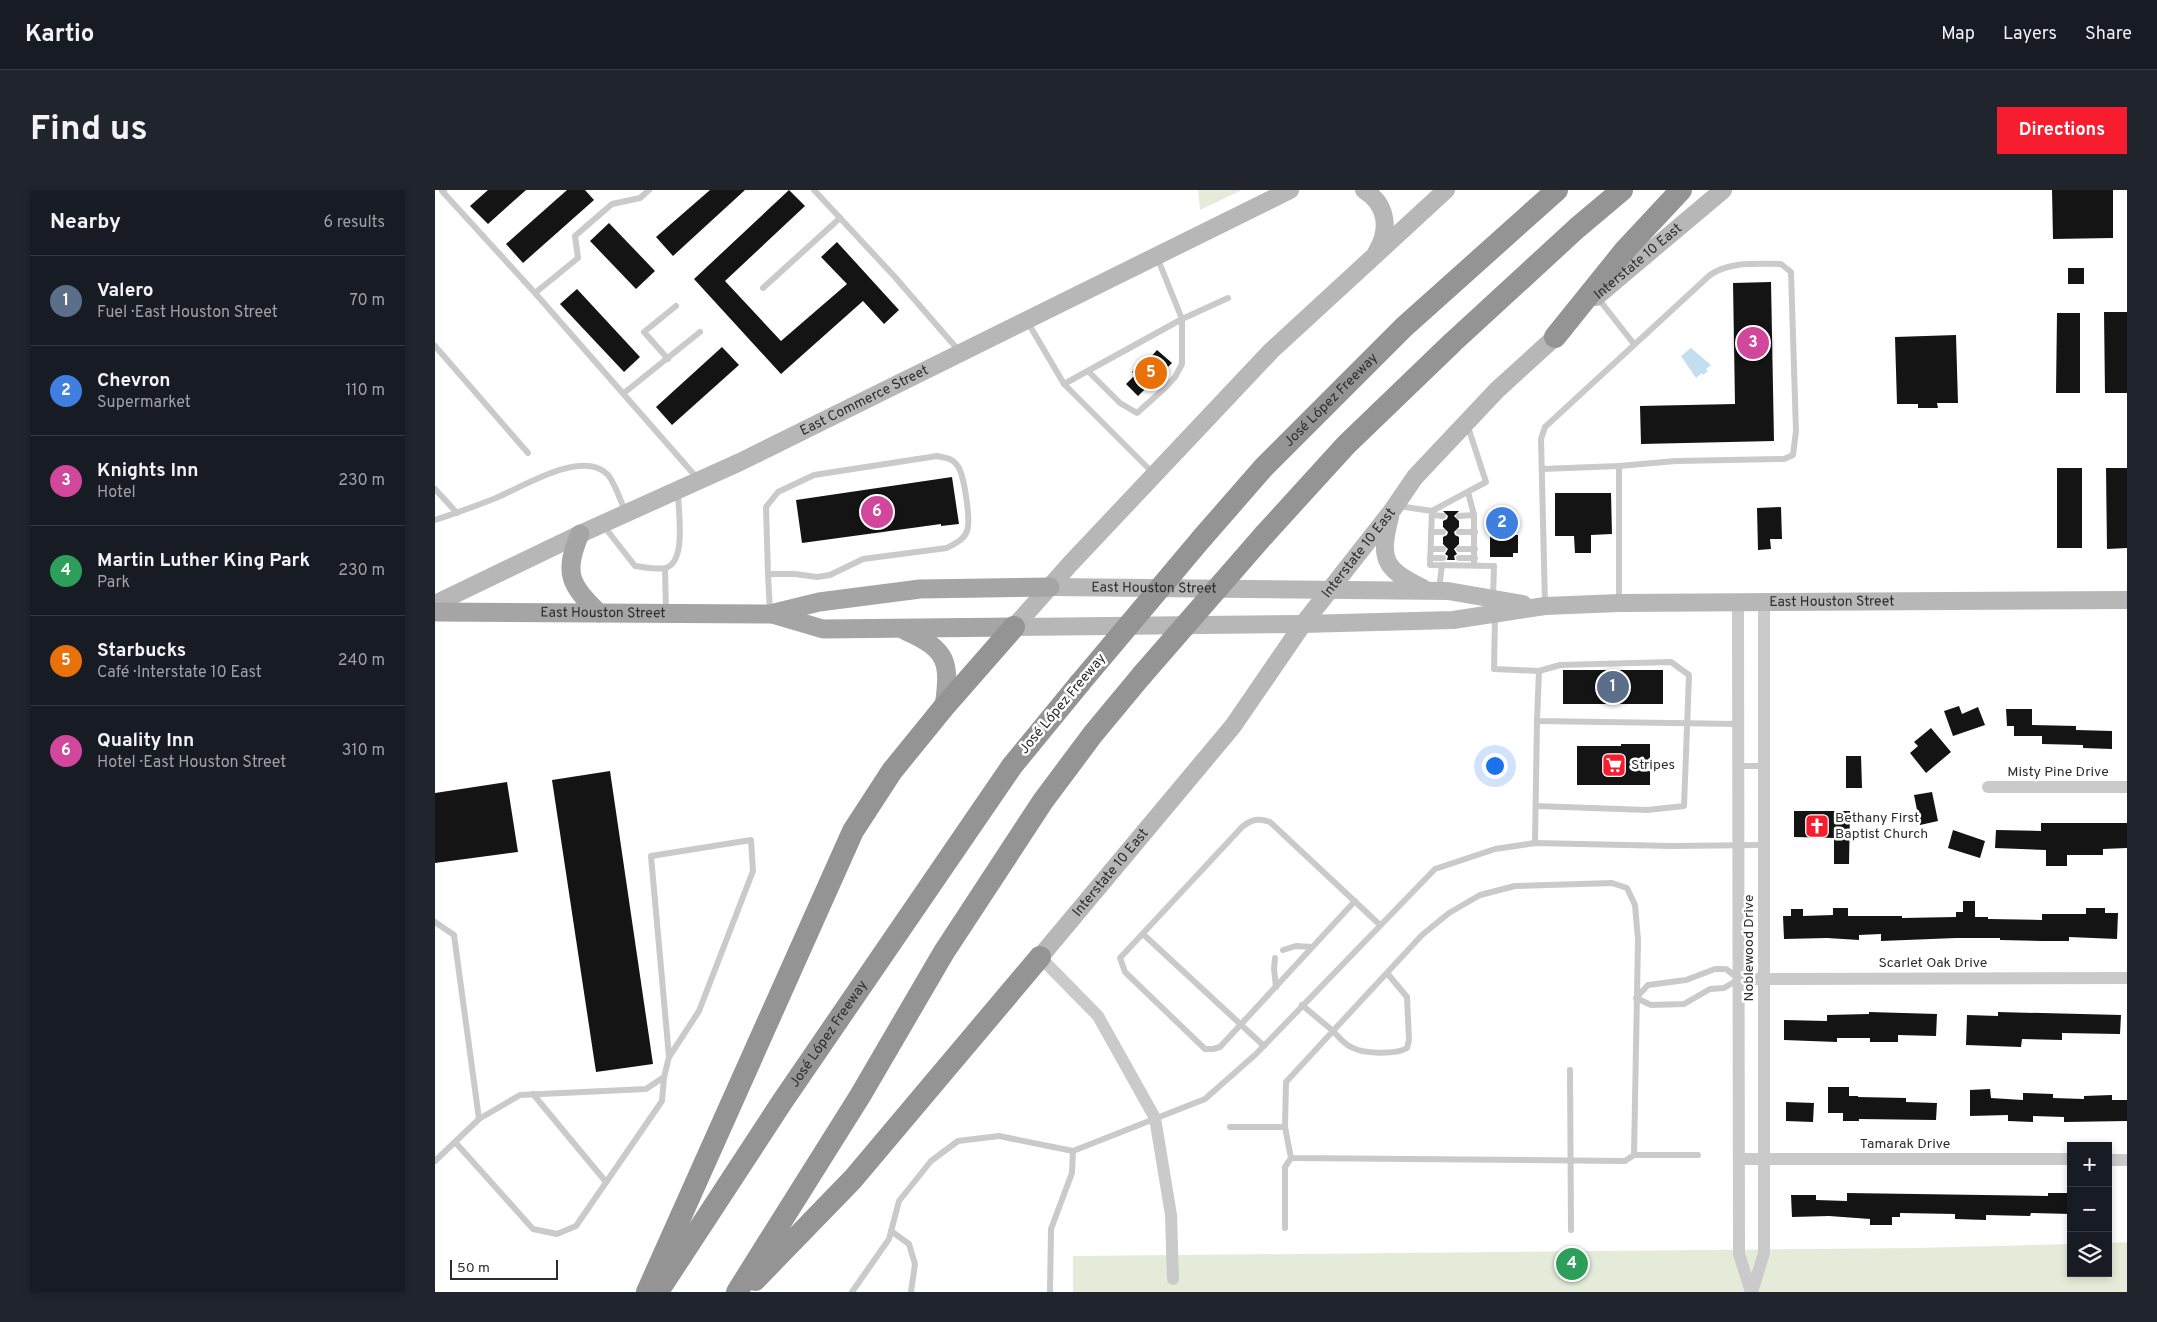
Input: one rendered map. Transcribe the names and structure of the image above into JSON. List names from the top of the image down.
{
  "streets": {
    "highway": ["José López Freeway"],
    "main road": ["Interstate 10 East", "East Commerce Street", "East Houston Street"],
    "street": [
      "Misty Pine Drive",
      "Noblewood Drive",
      "Scarlet Oak Drive",
      "Tamarak Drive"
    ]
  },
  "crossings": [
    ["Interstate 10 East", "East Houston Street"],
    ["East Houston Street", "Noblewood Drive"],
    ["Noblewood Drive", "Scarlet Oak Drive"],
    ["Noblewood Drive", "Tamarak Drive"]
  ],
  "places": {
    "supermarket": ["Stripes"],
    "church": ["Bethany First Baptist Church"]
  },
  "scale_bar": "50 m",
  "page": {
    "header": "Kartio",
    "nav": ["Map", "Layers", "Share"],
    "buttons": "Directions",
    "title": "Find us",
    "heading": ["Nearby", "6 results"],
    "list": [
      {
        "mark": "1",
        "name": "Valero",
        "note": "Fuel · East Houston Street",
        "value": "70 m"
      },
      {
        "mark": "2",
        "name": "Chevron",
        "note": "Supermarket",
        "value": "110 m"
      },
      {
        "mark": "3",
        "name": "Knights Inn",
        "note": "Hotel",
        "value": "230 m"
      },
      {
        "mark": "4",
        "name": "Martin Luther King Park",
        "note": "Park",
        "value": "230 m"
      },
      {
        "mark": "5",
        "name": "Starbucks",
        "note": "Café · Interstate 10 East",
        "value": "240 m"
      },
      {
        "mark": "6",
        "name": "Quality Inn",
        "note": "Hotel · East Houston Street",
        "value": "310 m"
      }
    ],
    "pins": [
      "3",
      "5",
      "6",
      "2",
      "1",
      "4"
    ],
    "map_buttons": ["+", "−"],
    "scale": "50 m"
  }
}
